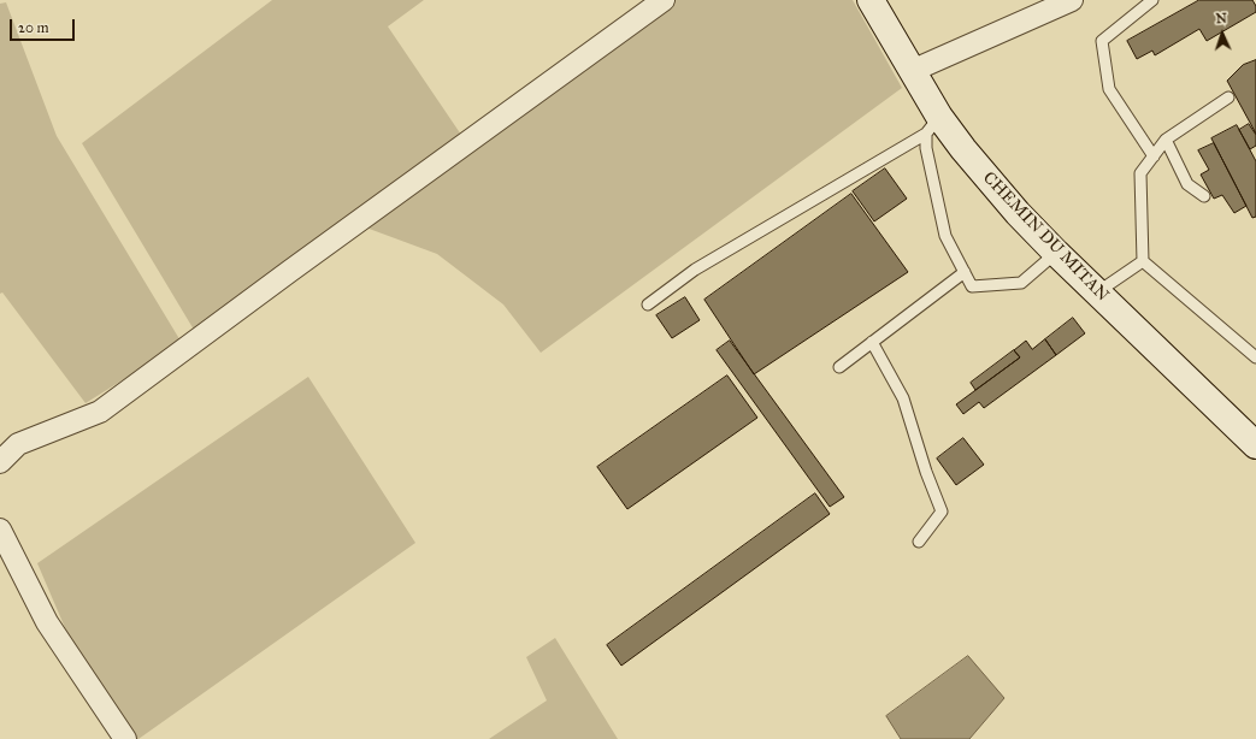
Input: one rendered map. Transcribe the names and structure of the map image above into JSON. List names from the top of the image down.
{
  "streets": {
    "street": ["CHEMIN DU MITAN"]
  },
  "scale_bar": "20 m",
  "north": "top"
}
